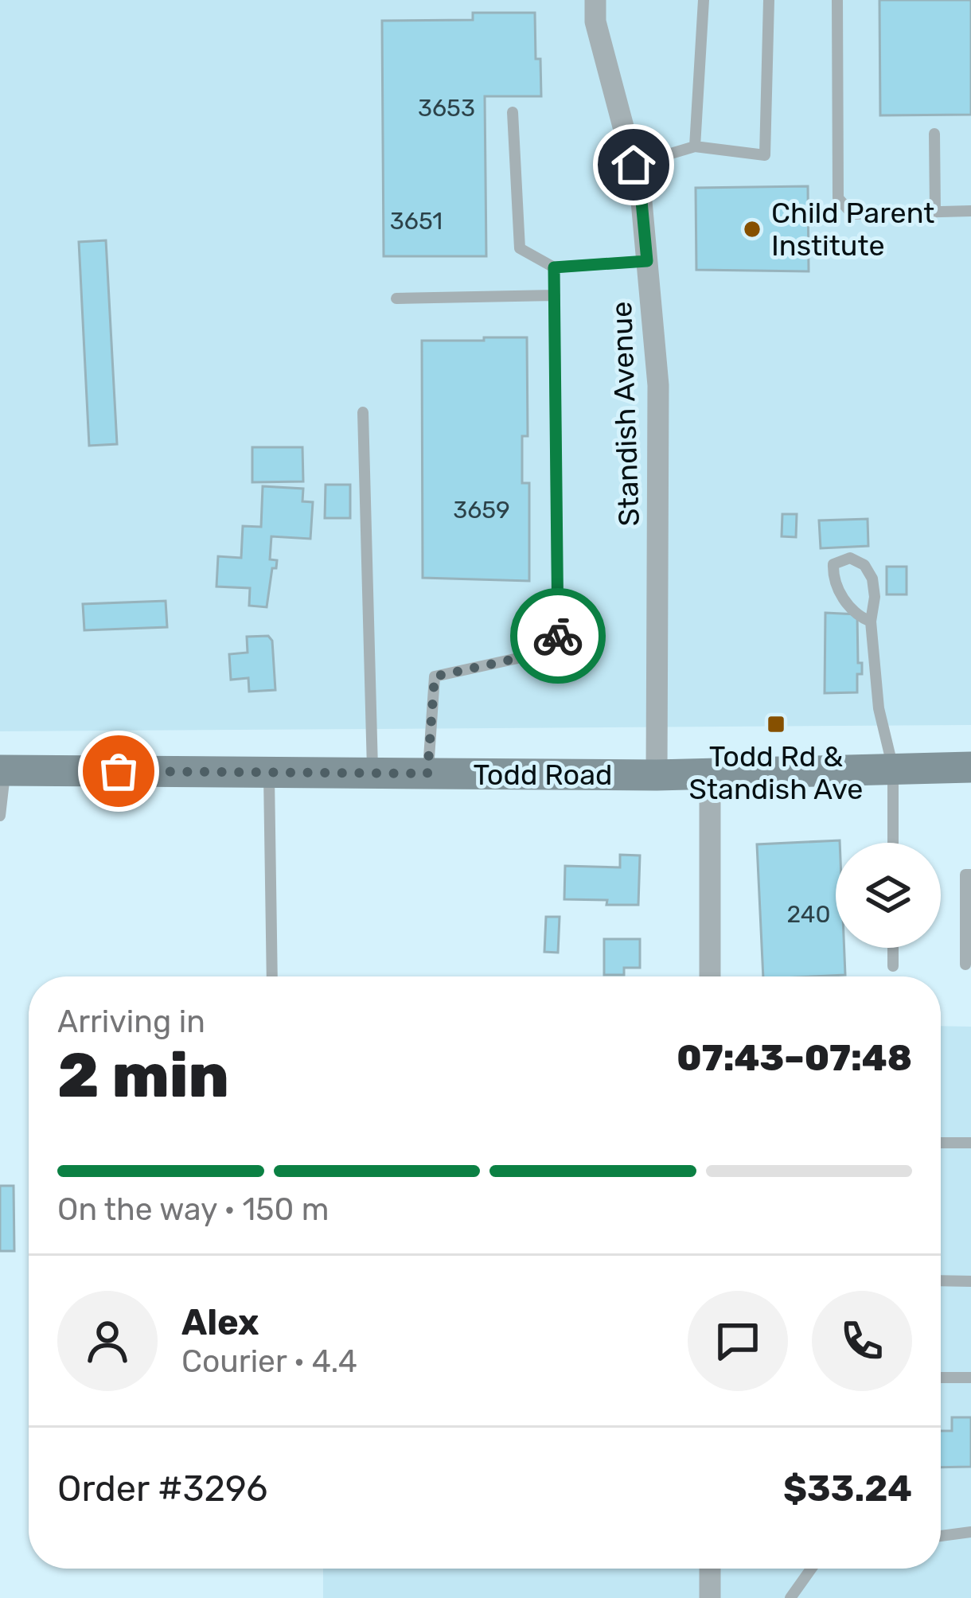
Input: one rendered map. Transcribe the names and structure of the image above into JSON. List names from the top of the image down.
{
  "streets": {
    "main road": ["Todd Road"],
    "street": ["Standish Avenue"]
  },
  "crossings": [
    ["Standish Avenue", "Todd Road"]
  ],
  "places": {
    "other": ["Child Parent Institute"],
    "transit": ["Todd Rd & Standish Ave"]
  },
  "house_numbers": [
    "3653",
    "3651",
    "3659",
    "240"
  ],
  "page": {
    "heading": ["2 min", "Arriving in", "07:43–07:48"],
    "panel": [
      "Alex",
      "Courier · 4.4",
      "Order #3296",
      "$33.24"
    ],
    "bar": "On the way · 150 m"
  }
}
